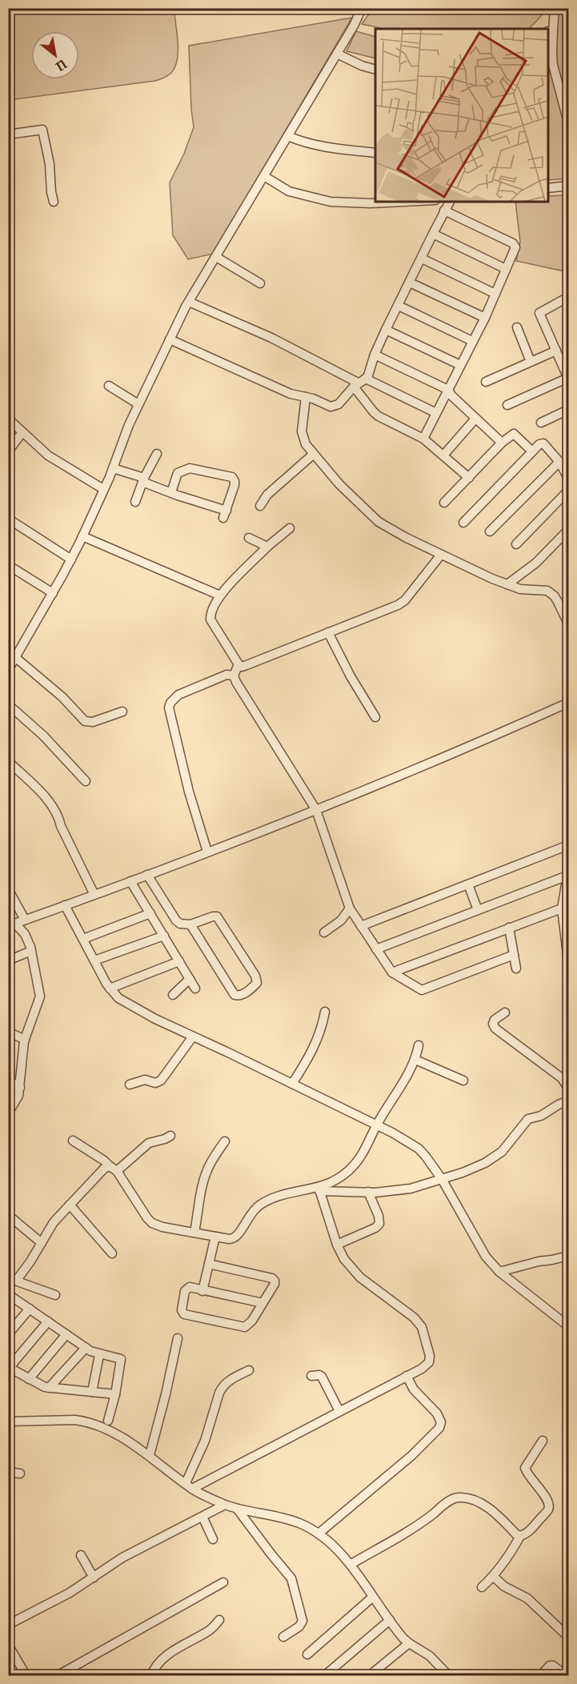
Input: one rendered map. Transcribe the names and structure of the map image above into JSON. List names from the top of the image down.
{
  "north": "bottom right"
}
